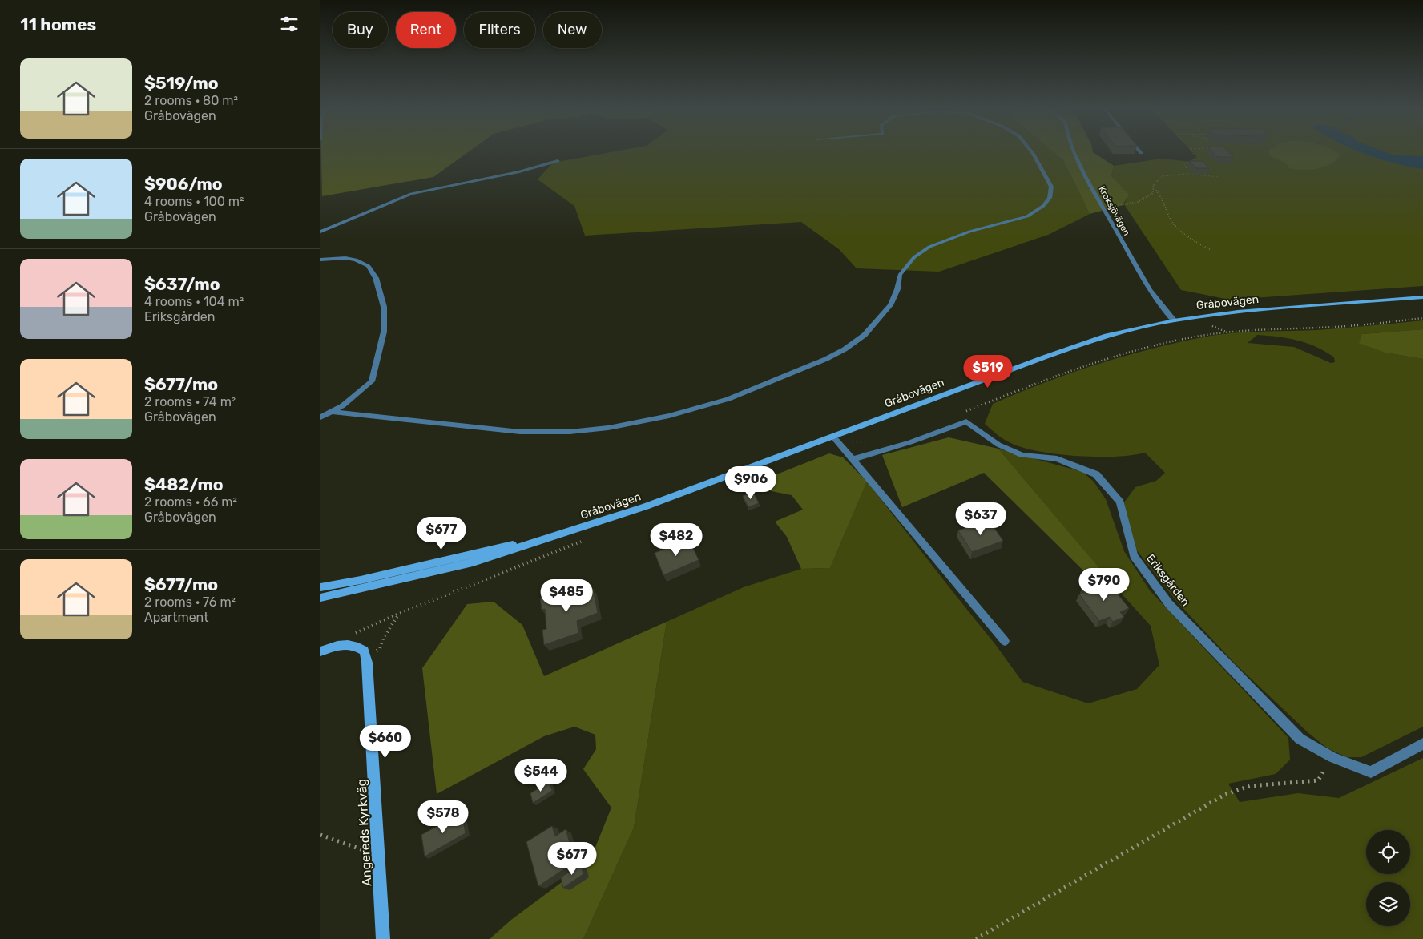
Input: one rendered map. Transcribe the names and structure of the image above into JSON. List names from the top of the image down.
{
  "streets": {
    "main road": ["Gråbovägen", "Angereds Kyrkväg"],
    "street": ["Kroksjövägen", "Eriksgården"]
  },
  "crossings": [
    ["Kroksjövägen", "Gråbovägen"]
  ],
  "page": {
    "heading": "11 homes",
    "chip": [
      "Buy",
      "Rent",
      "Filters",
      "New"
    ],
    "list": [
      {
        "name": "$519/mo",
        "note": "2 rooms · 80 m² · Gråbovägen"
      },
      {
        "name": "$906/mo",
        "note": "4 rooms · 100 m² · Gråbovägen"
      },
      {
        "name": "$637/mo",
        "note": "4 rooms · 104 m² · Eriksgården"
      },
      {
        "name": "$677/mo",
        "note": "2 rooms · 74 m² · Gråbovägen"
      },
      {
        "name": "$482/mo",
        "note": "2 rooms · 66 m² · Gråbovägen"
      },
      {
        "name": "$677/mo",
        "note": "2 rooms · 76 m² · Apartment"
      }
    ],
    "price": [
      "$519",
      "$906",
      "$637",
      "$677",
      "$482",
      "$790",
      "$485",
      "$660",
      "$544",
      "$578",
      "$677"
    ]
  }
}
